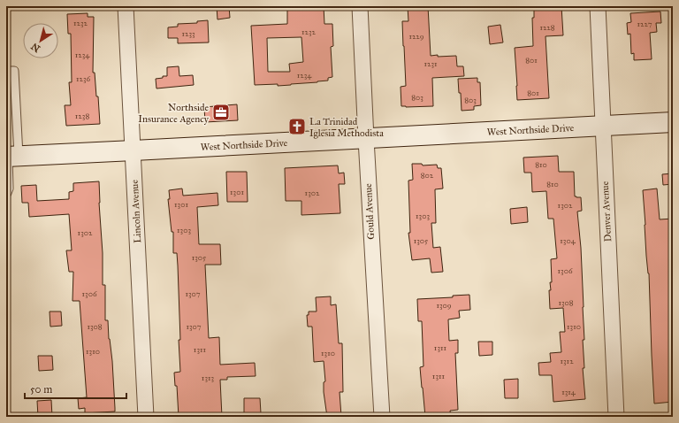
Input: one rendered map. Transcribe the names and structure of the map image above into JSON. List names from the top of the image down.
{
  "streets": {
    "main road": ["West Northside Drive"],
    "street": ["Lincoln Avenue", "Gould Avenue", "Denver Avenue"]
  },
  "crossings": [
    ["West Northside Drive", "Lincoln Avenue"],
    ["West Northside Drive", "Gould Avenue"],
    ["West Northside Drive", "Denver Avenue"]
  ],
  "places": {
    "office": ["Northside Insurance Agency"],
    "church": ["La Trinidad Iglesia Methodista"]
  },
  "house_numbers": [
    "1232",
    "1227",
    "1228",
    "1232",
    "1233",
    "1229",
    "1234",
    "801",
    "1231",
    "1234",
    "1236",
    "801",
    "803",
    "803",
    "1238",
    "810",
    "802",
    "810",
    "1301",
    "1302",
    "1301",
    "1302",
    "1303",
    "1303",
    "1302",
    "1305",
    "1304",
    "1305",
    "1306",
    "1306",
    "1307",
    "1308",
    "1309",
    "1308",
    "1307",
    "1310",
    "1311",
    "1311",
    "1310",
    "1310",
    "1312",
    "1311",
    "1313",
    "1314"
  ],
  "scale_bar": "50 m",
  "north": "bottom left"
}
